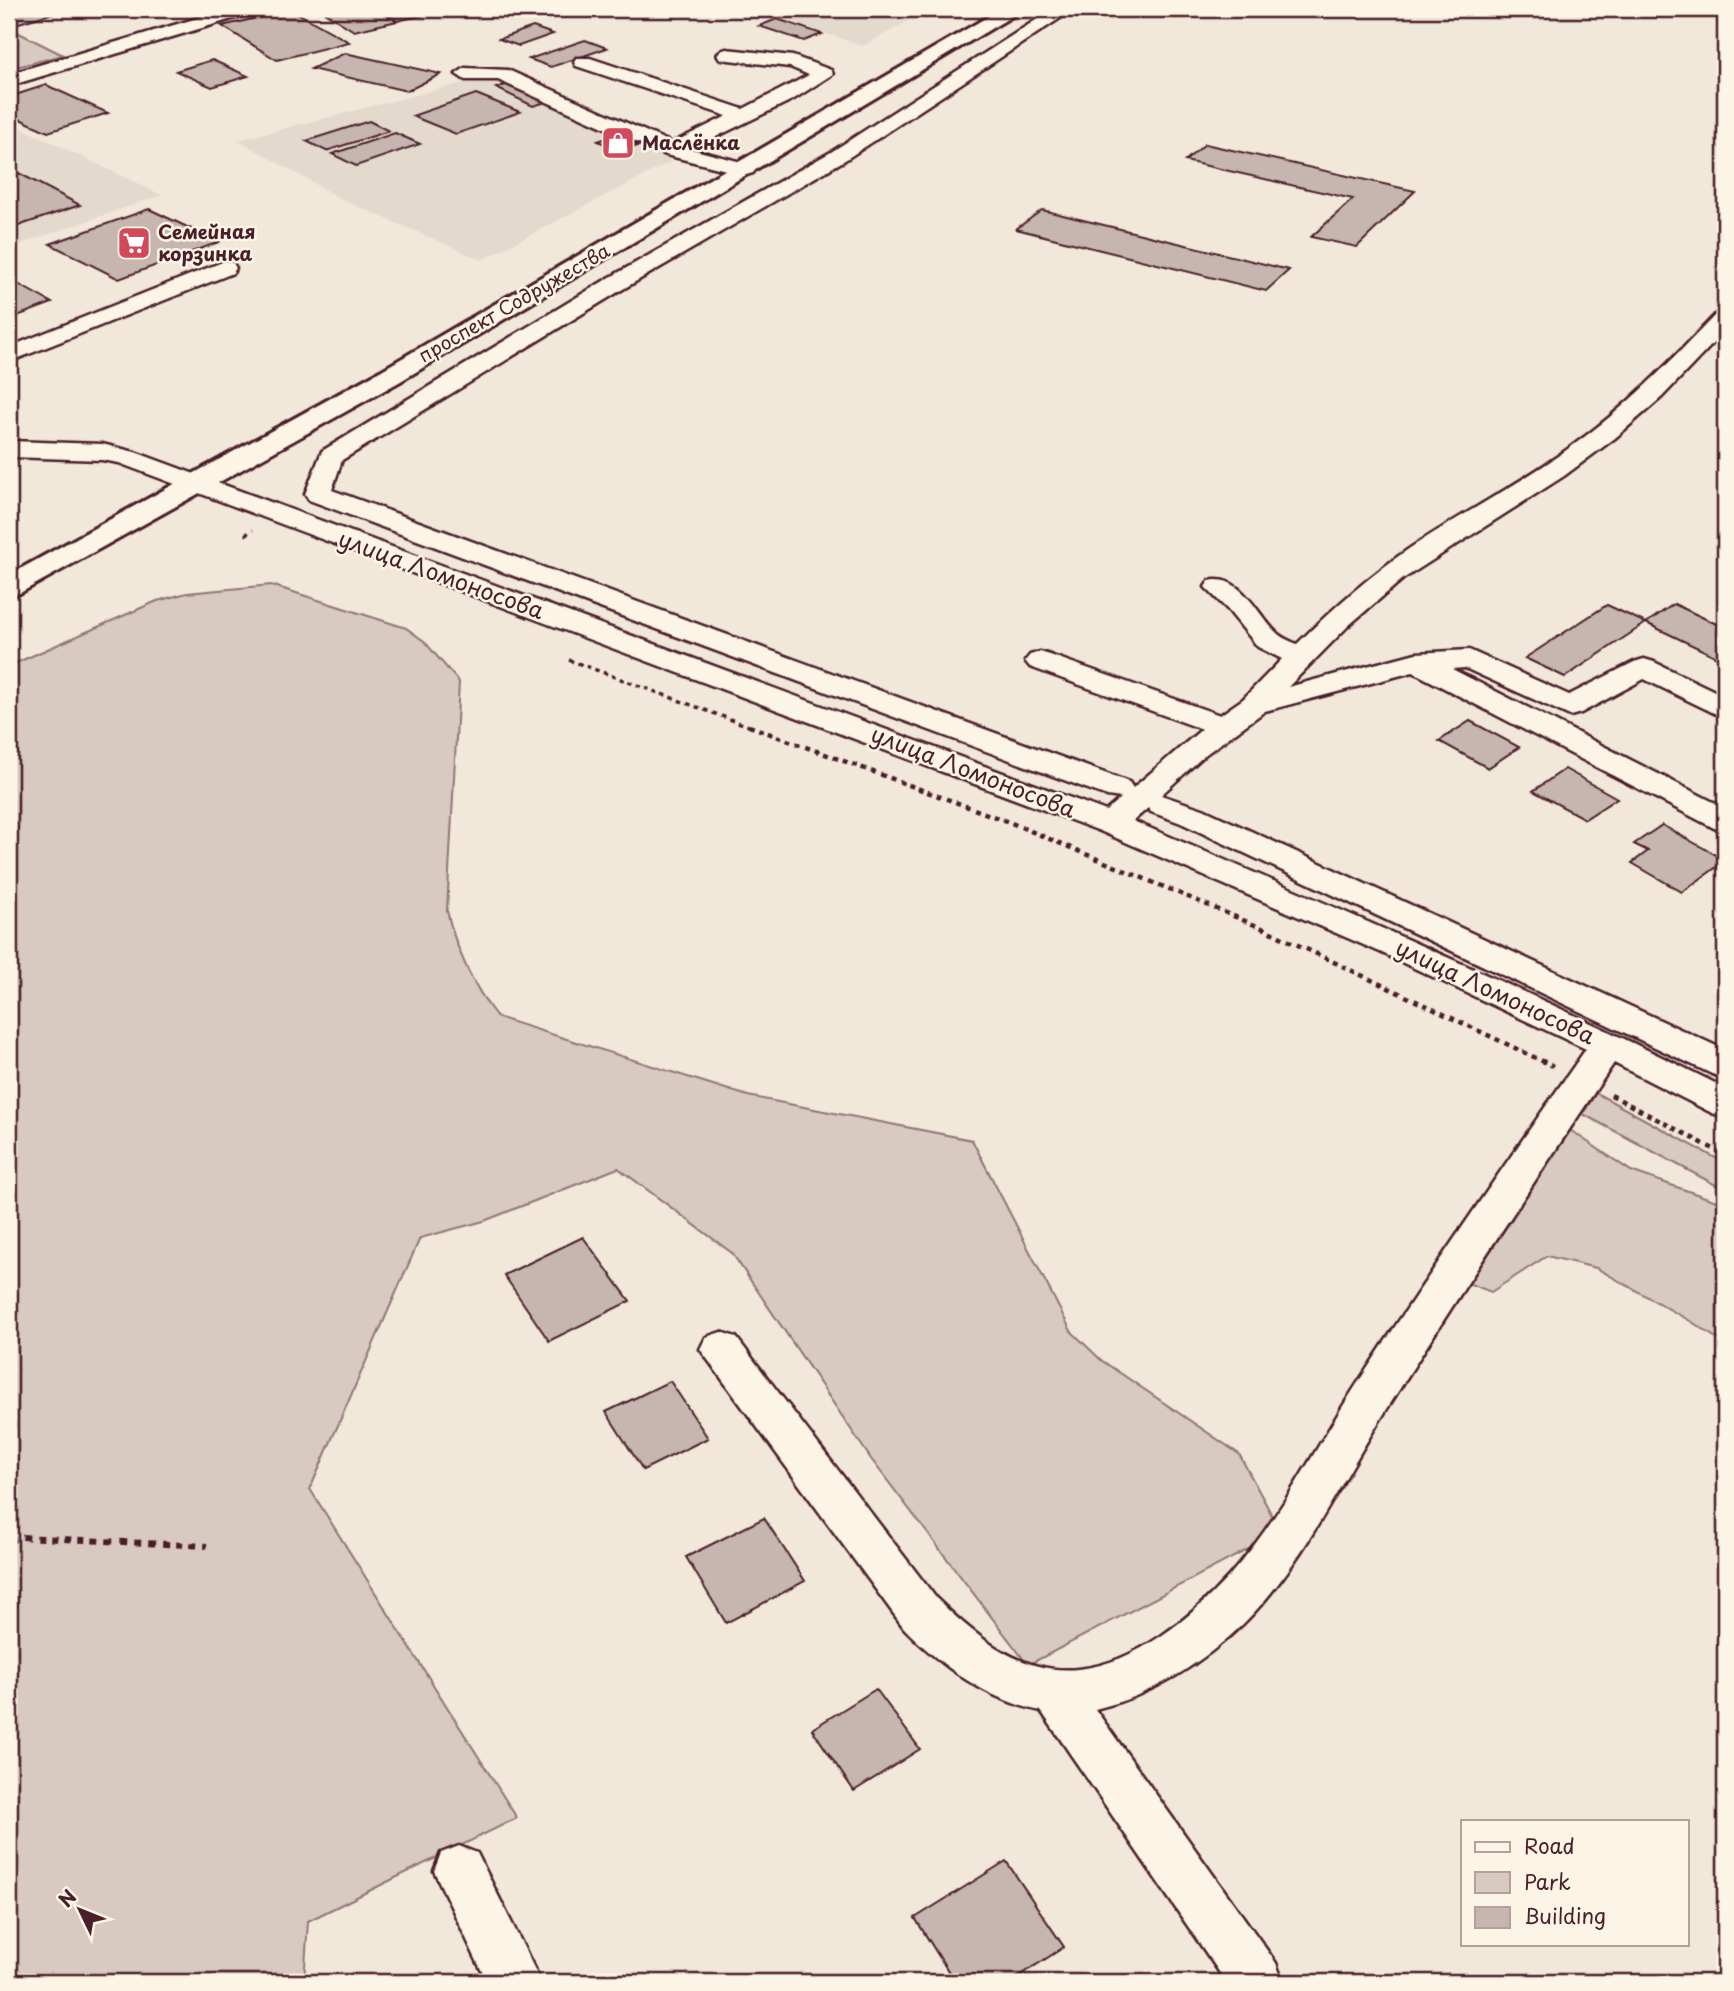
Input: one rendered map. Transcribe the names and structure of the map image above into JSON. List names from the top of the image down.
{
  "streets": {
    "main road": ["проспект Содружества"],
    "street": ["улица Ломоносова"]
  },
  "crossings": [
    ["проспект Содружества", "улица Ломоносова"]
  ],
  "places": {
    "shop": ["Маслёнка"],
    "supermarket": ["Семейная корзинка"]
  },
  "legend": ["Road", "Park", "Building"],
  "north": "top left"
}
